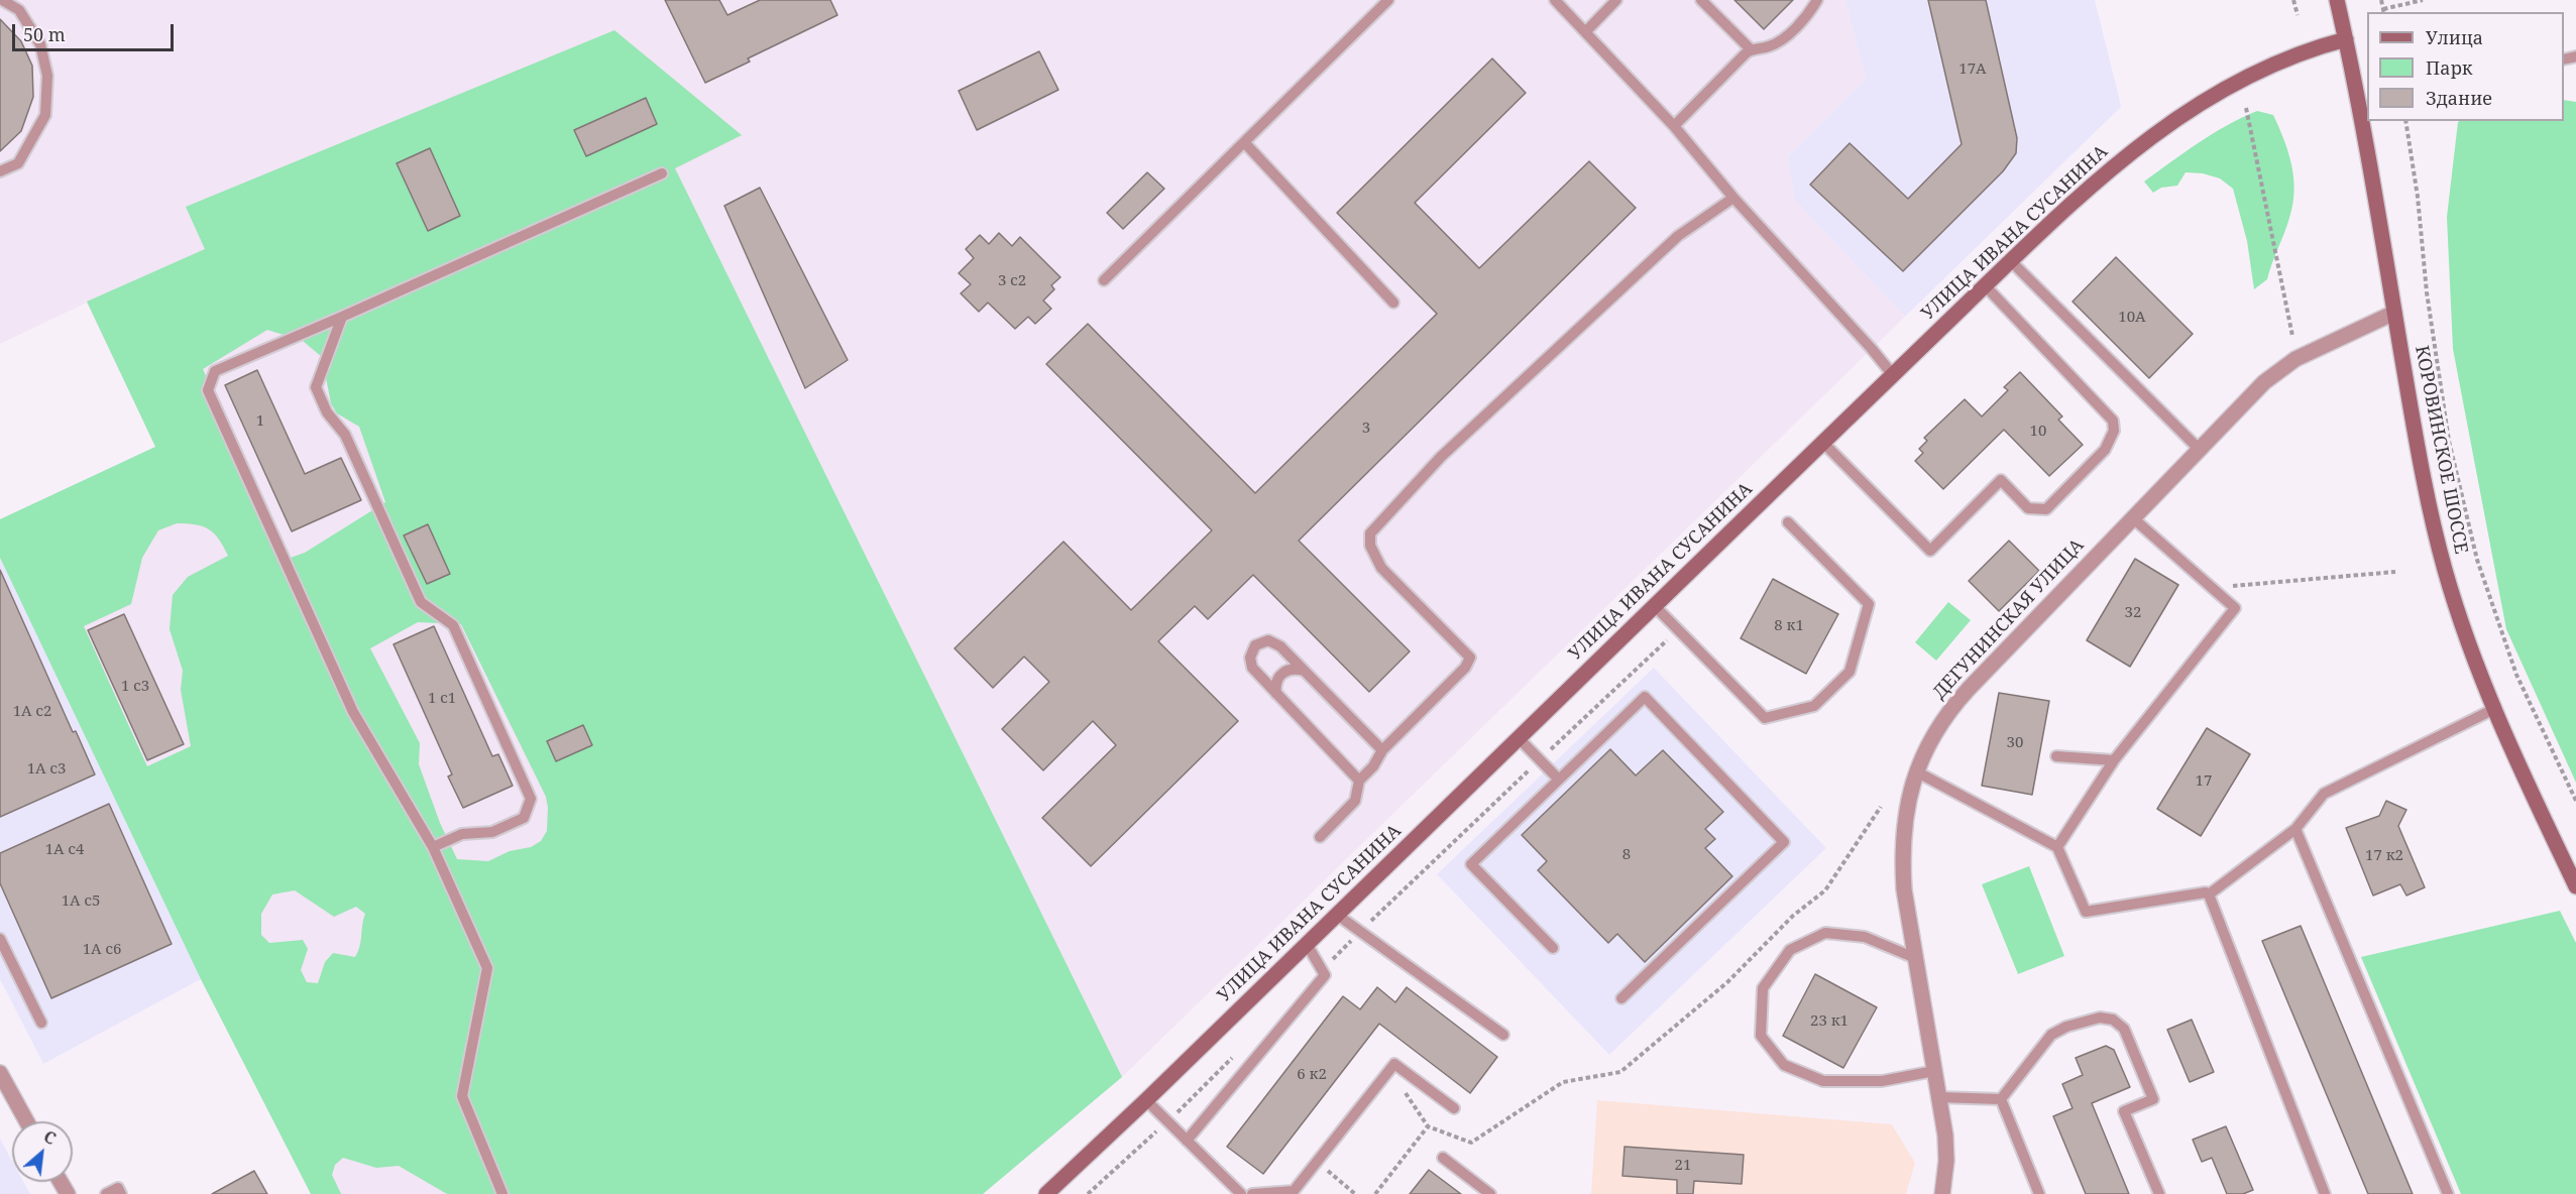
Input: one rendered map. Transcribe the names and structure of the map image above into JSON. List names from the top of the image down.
{
  "streets": {
    "street": ["УЛИЦА ИВАНА СУСАНИНА", "КОРОВИНСКОЕ ШОССЕ", "ДЕГУНИНСКАЯ УЛИЦА"]
  },
  "crossings": [
    ["УЛИЦА ИВАНА СУСАНИНА", "КОРОВИНСКОЕ ШОССЕ"],
    ["КОРОВИНСКОЕ ШОССЕ", "ДЕГУНИНСКАЯ УЛИЦА"]
  ],
  "house_numbers": [
    "17А",
    "3 с2",
    "10А",
    "1",
    "3",
    "10",
    "32",
    "8 к1",
    "1 с3",
    "1 с1",
    "1A с2",
    "30",
    "1A с3",
    "17",
    "1А с4",
    "8",
    "17 к2",
    "1A с5",
    "1A с6",
    "23 к1",
    "6 к2",
    "21"
  ],
  "legend": ["Улица", "Парк", "Здание"],
  "scale_bar": "50 m",
  "north": "top right"
}
